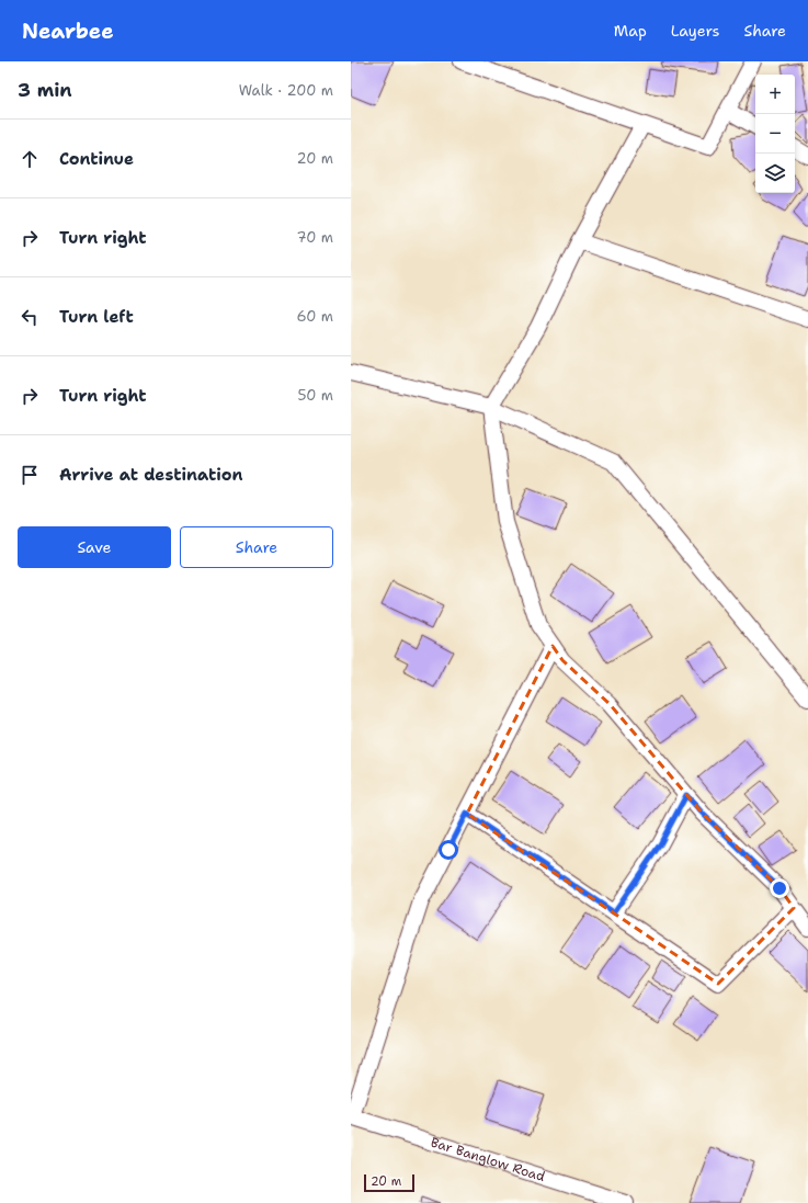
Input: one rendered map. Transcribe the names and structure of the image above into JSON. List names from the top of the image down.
{
  "streets": {
    "street": ["Bar Banglow Road"]
  },
  "scale_bar": "20 m",
  "page": {
    "header": "Nearbee",
    "nav": ["Map", "Layers", "Share"],
    "heading": ["3 min", "Walk · 200 m"],
    "map_buttons": ["+", "−"],
    "list": [
      ["Continue", "20 m"],
      ["Turn right", "70 m"],
      ["Turn left", "60 m"],
      ["Turn right", "50 m"],
      "Arrive at destination"
    ],
    "buttons": ["Save", "Share"],
    "scale": "20 m"
  }
}
